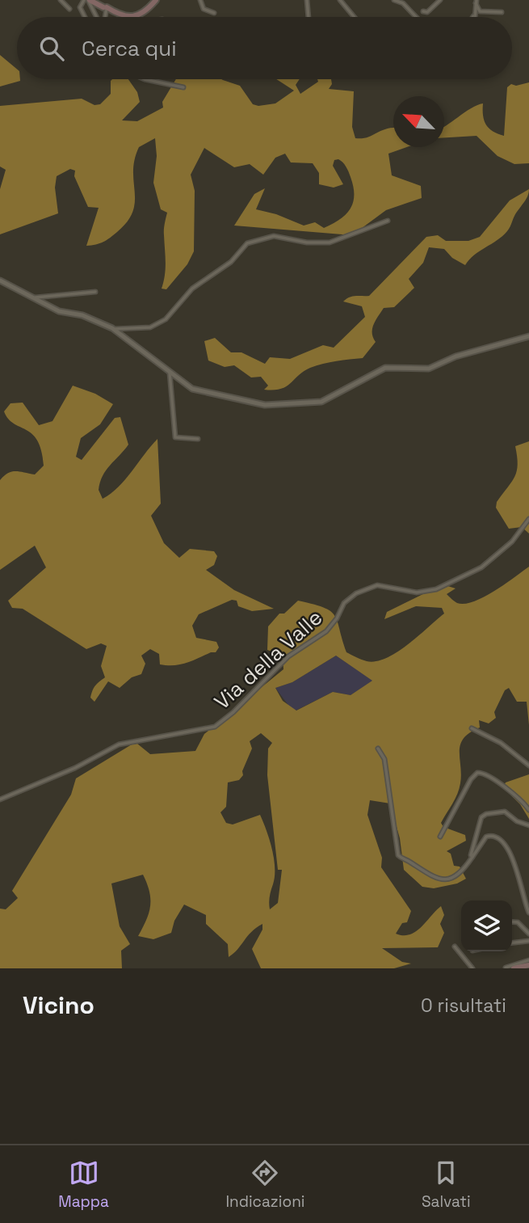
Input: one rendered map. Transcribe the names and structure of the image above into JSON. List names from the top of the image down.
{
  "streets": {
    "street": ["Via della Valle"]
  },
  "north": "top left",
  "page": {
    "search": "Cerca qui",
    "heading": ["Vicino", "0 risultati"],
    "nav": ["Mappa", "Indicazioni", "Salvati"]
  }
}
